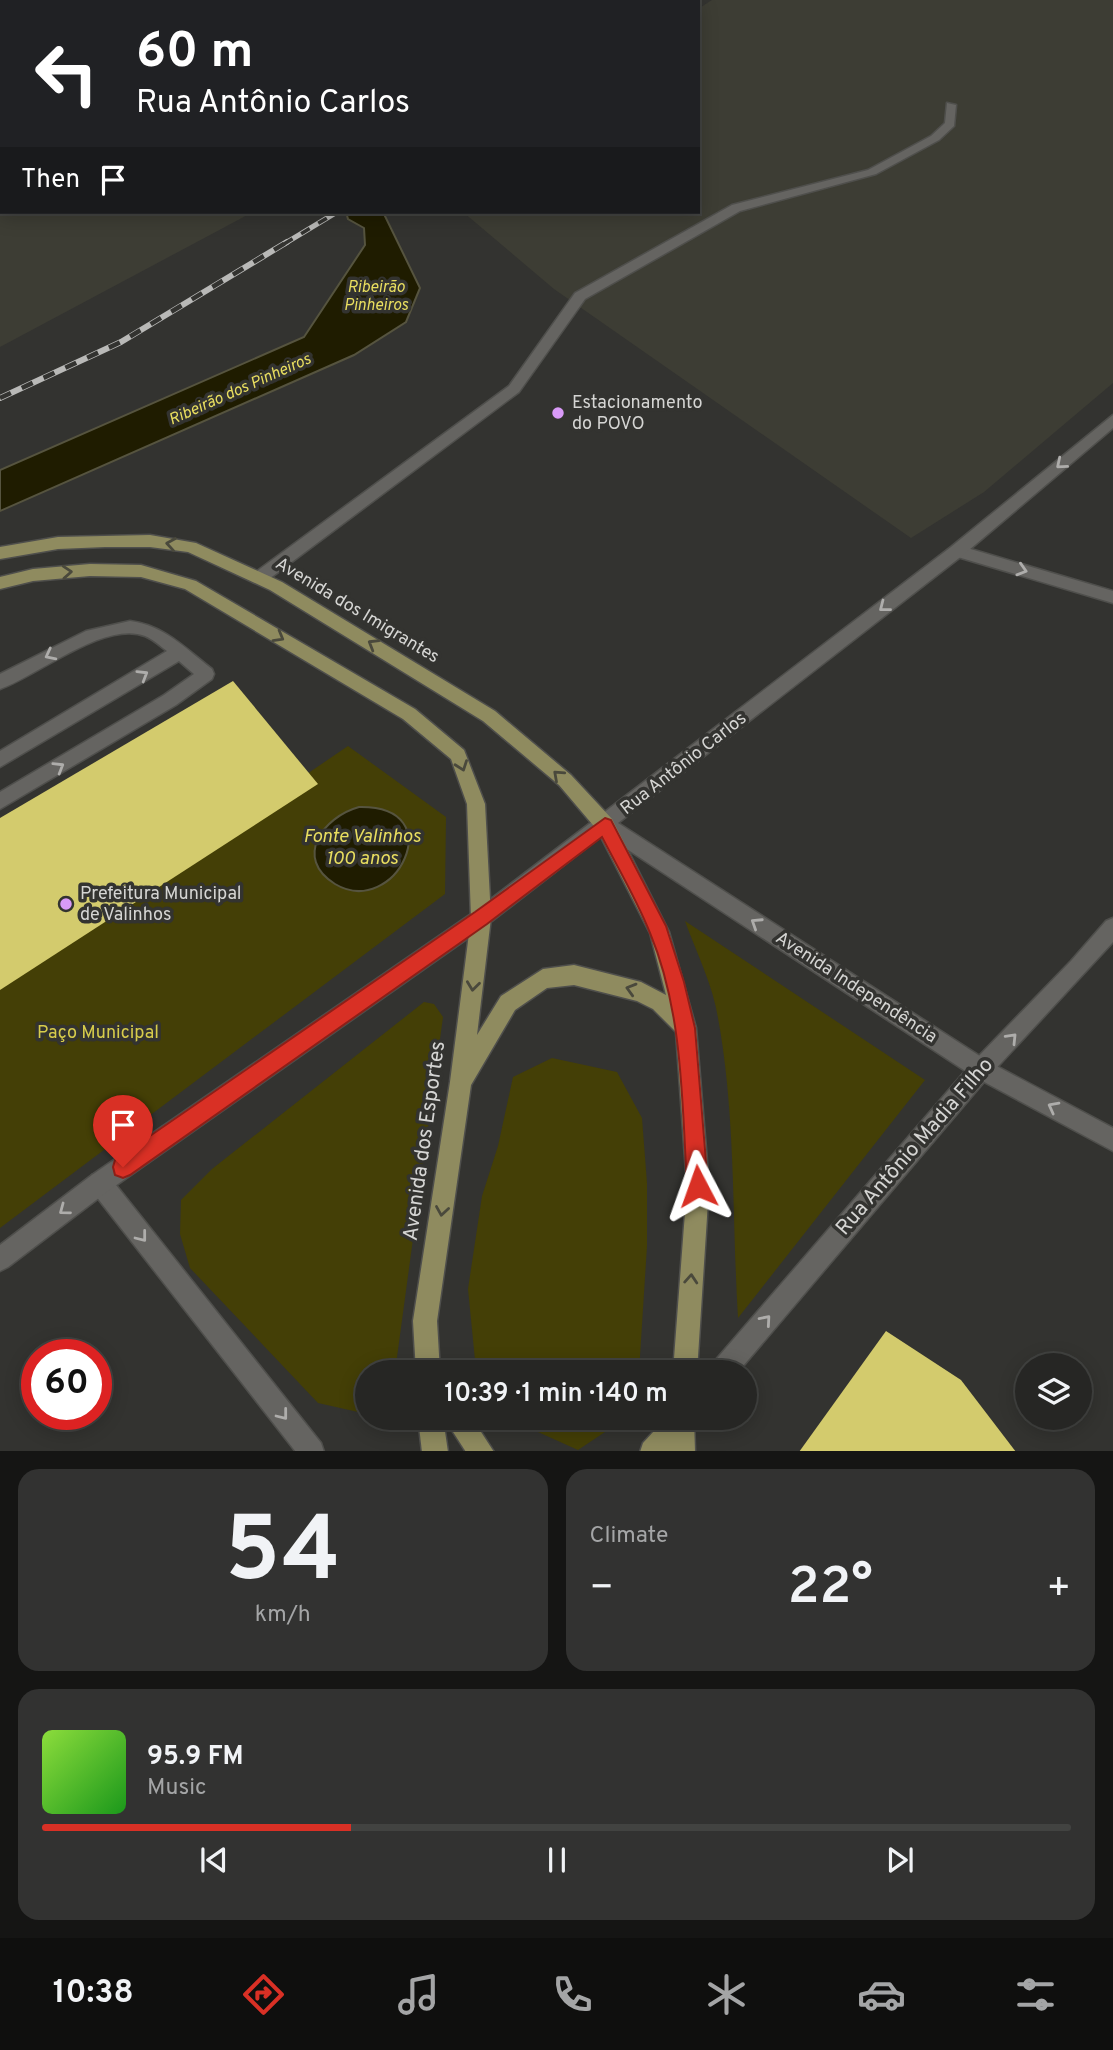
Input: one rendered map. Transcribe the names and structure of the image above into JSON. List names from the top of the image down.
{
  "streets": {
    "main road": [
      "Avenida dos Imigrantes",
      "Rua Antônio Carlos",
      "Avenida Independência",
      "Avenida dos Esportes",
      "Rua Antônio Madia Filho"
    ]
  },
  "crossings": [
    ["Avenida dos Imigrantes", "Rua Antônio Carlos"],
    ["Avenida dos Imigrantes", "Avenida Independência"],
    ["Rua Antônio Carlos", "Avenida Independência"],
    ["Rua Antônio Carlos", "Avenida dos Esportes"],
    ["Avenida Independência", "Rua Antônio Madia Filho"]
  ],
  "one_way": [
    "Avenida dos Imigrantes",
    "Rua Antônio Carlos",
    "Avenida Independência",
    "Avenida dos Esportes",
    "Rua Antônio Madia Filho"
  ],
  "water": ["Ribeirão Pinheiros", "Ribeirão dos Pinheiros", "Fonte Valinhos 100 anos"],
  "parks": ["Paço Municipal"],
  "places": ["Estacionamento do POVO", "Prefeitura Municipal de Valinhos"],
  "page": {
    "turn": ["60 m", "Rua Antônio Carlos"],
    "then": "Then",
    "limit": "60",
    "trip": "10:39 · 1 min · 140 m",
    "tile": [
      ["54", "km/h"],
      "Climate"
    ],
    "heat": ["−", "22°", "+"],
    "song": ["95.9 FM", "Music"],
    "tabs": "10:38"
  }
}
